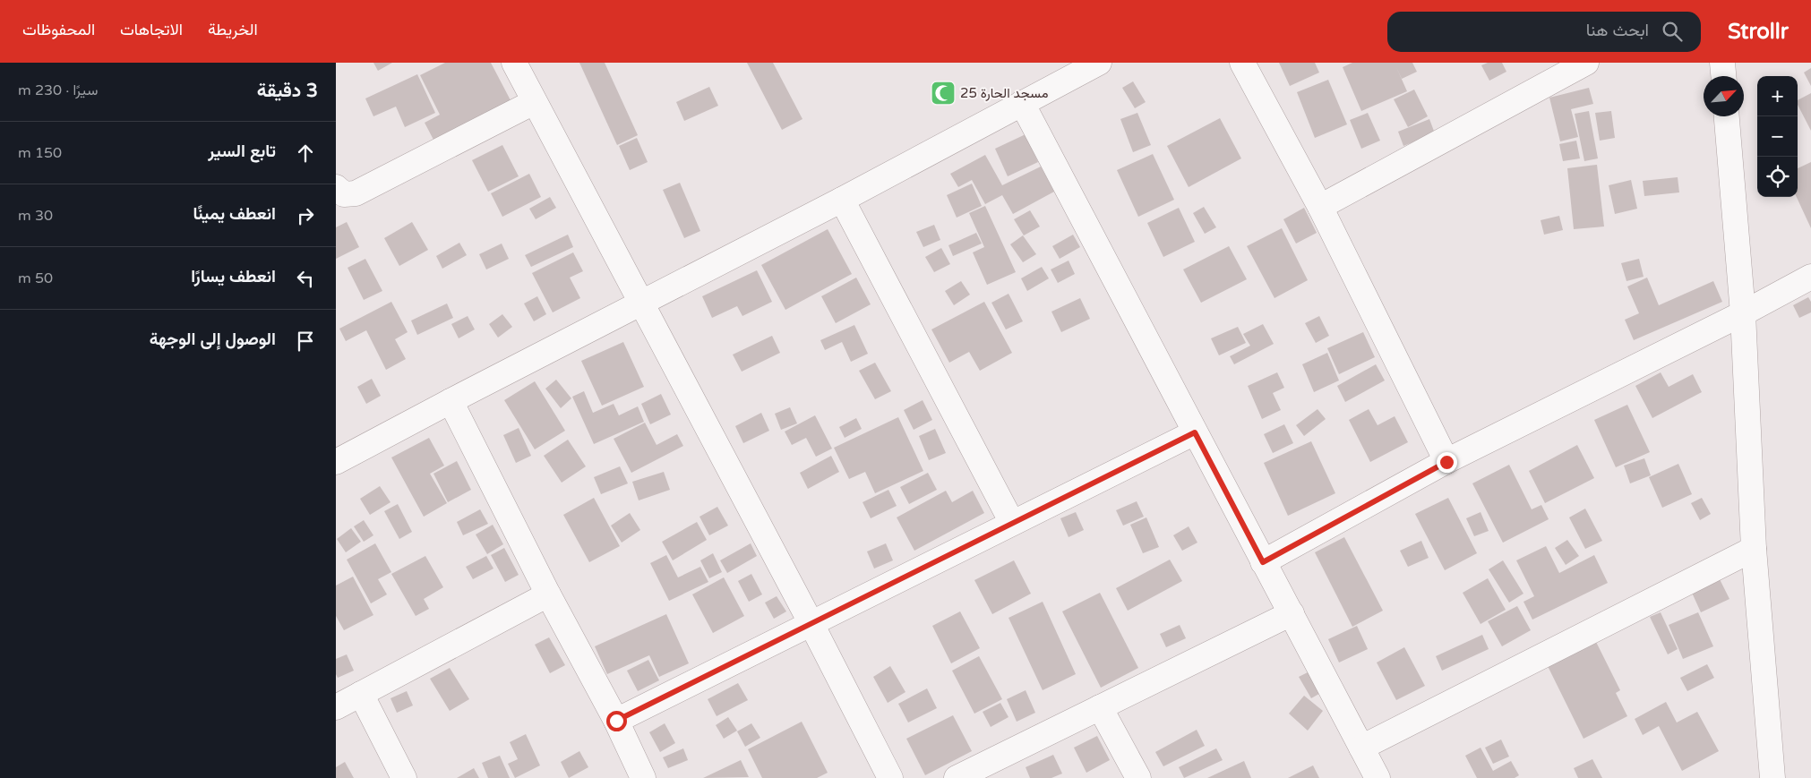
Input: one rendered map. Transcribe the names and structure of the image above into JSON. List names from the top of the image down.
{
  "places": {
    "mosque": ["مسجد الحارة 25"]
  },
  "north": "top right",
  "page": {
    "header": "Strollr",
    "search": "ابحث هنا",
    "nav": ["الخريطة", "الاتجاهات", "المحفوظات"],
    "heading": ["3 دقيقة", "سيرًا · 230 m"],
    "map_buttons": ["+", "−"],
    "list": [
      ["تابع السير", "150 m"],
      ["انعطف يمينًا", "30 m"],
      ["انعطف يسارًا", "50 m"],
      "الوصول إلى الوجهة"
    ]
  }
}
